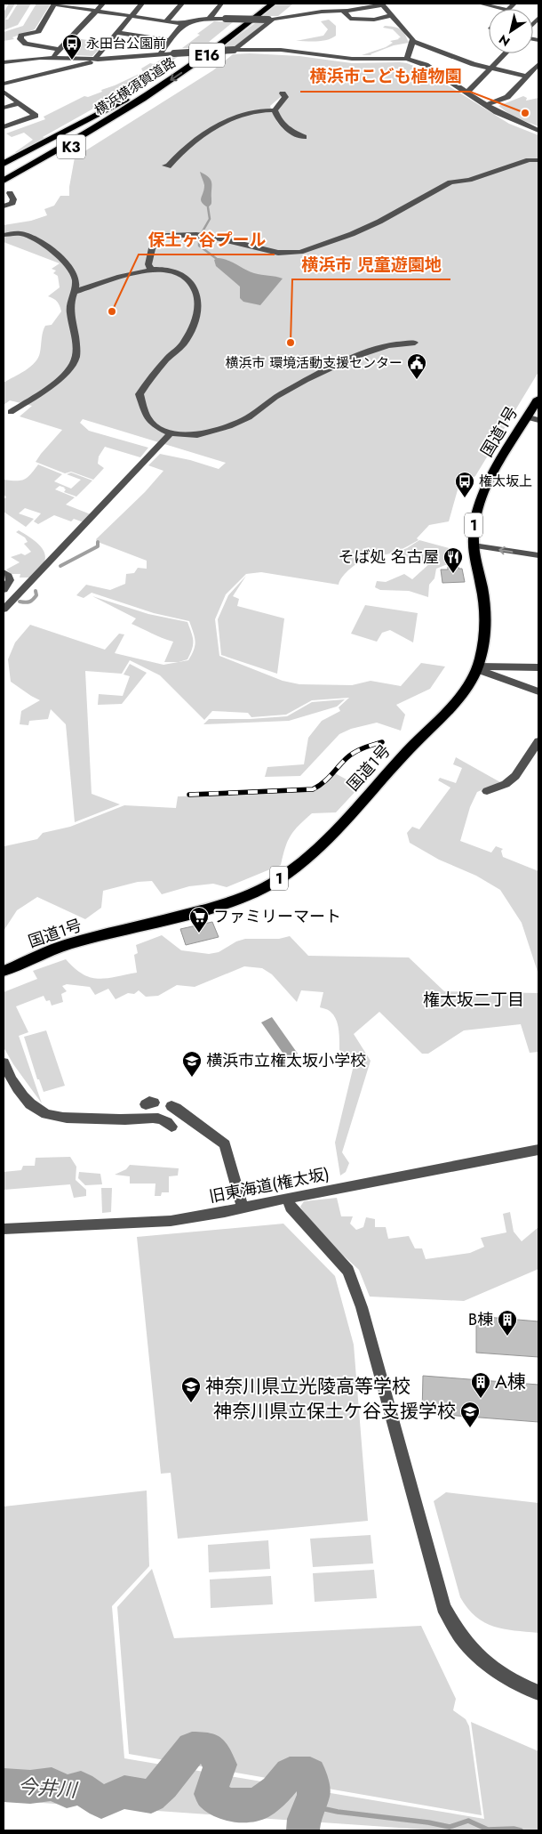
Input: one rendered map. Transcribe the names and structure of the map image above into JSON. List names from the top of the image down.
{
  "streets": {
    "highway": [
      "E16",
      "横浜横須賀道路",
      "K3",
      "国道1号",
      "1"
    ],
    "street": ["旧東海道(権太坂)"]
  },
  "crossings": [
    ["横浜横須賀道路", "K3"]
  ],
  "districts": ["権太坂二丁目"],
  "water": ["今井川"],
  "places": {
    "bus stop": ["永田台公園前", "権太坂上"],
    "other": ["横浜市こども植物園", "保土ヶ谷プール", "横浜市 児童遊園地"],
    "public building": ["横浜市 環境活動支援センター"],
    "restaurant": ["そば処 名古屋"],
    "supermarket": ["ファミリーマート"],
    "school or university": ["横浜市立権太坂小学校", "神奈川県立光陵高等学校", "神奈川県立保土ケ谷支援学校"],
    "building": ["B棟", "A棟"]
  },
  "north": "bottom left"
}
